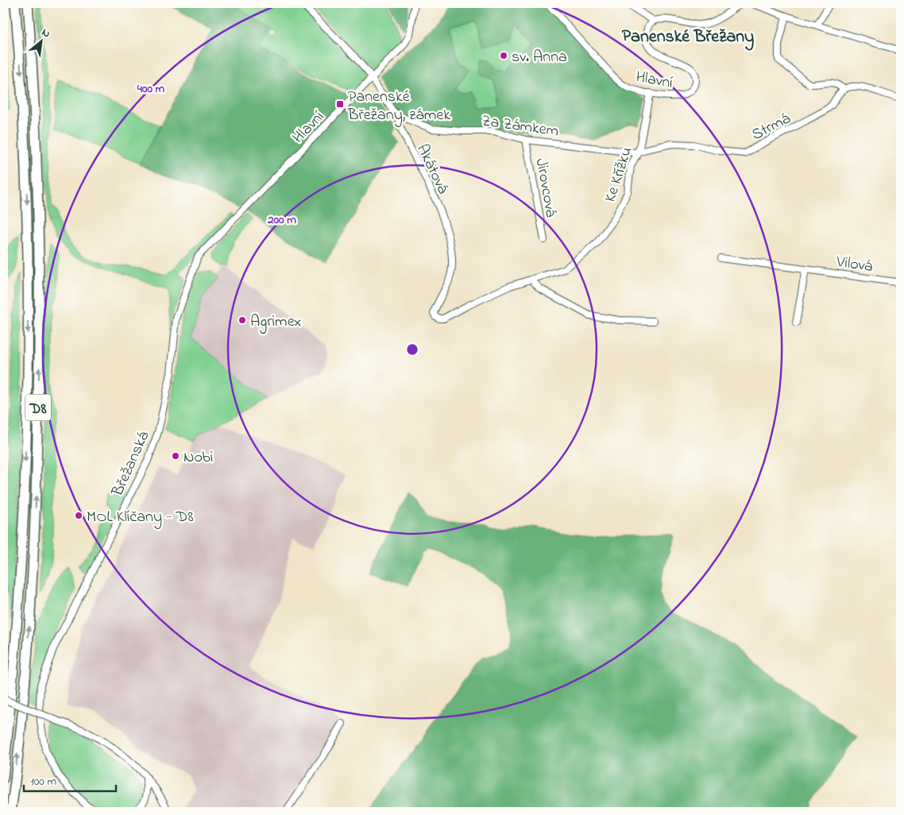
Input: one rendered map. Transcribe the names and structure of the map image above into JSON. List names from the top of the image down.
{
  "streets": {
    "highway": ["D8"],
    "street": [
      "Hlavní",
      "Za Zámkem",
      "Strmá",
      "Akátová",
      "Ke Křížku",
      "Jirovcová",
      "Vilová",
      "Břežanská"
    ]
  },
  "crossings": [
    ["Hlavní", "Za Zámkem"],
    ["Hlavní", "Ke Křížku"],
    ["Hlavní", "Břežanská"],
    ["Za Zámkem", "Strmá"],
    ["Za Zámkem", "Akátová"],
    ["Za Zámkem", "Ke Křížku"],
    ["Za Zámkem", "Jirovcová"],
    ["Strmá", "Ke Křížku"],
    ["Akátová", "Ke Křížku"]
  ],
  "districts": ["Panenské Břežany"],
  "places": {
    "other": [
      "sv. Anna",
      "Agrimex",
      "Nobi",
      "MOL Klíčany - D8"
    ],
    "transit": ["Panenské Břežany, zámek"]
  },
  "scale_bar": "100 m",
  "north": "top right",
  "rings": ["400 m", "200 m"]
}
